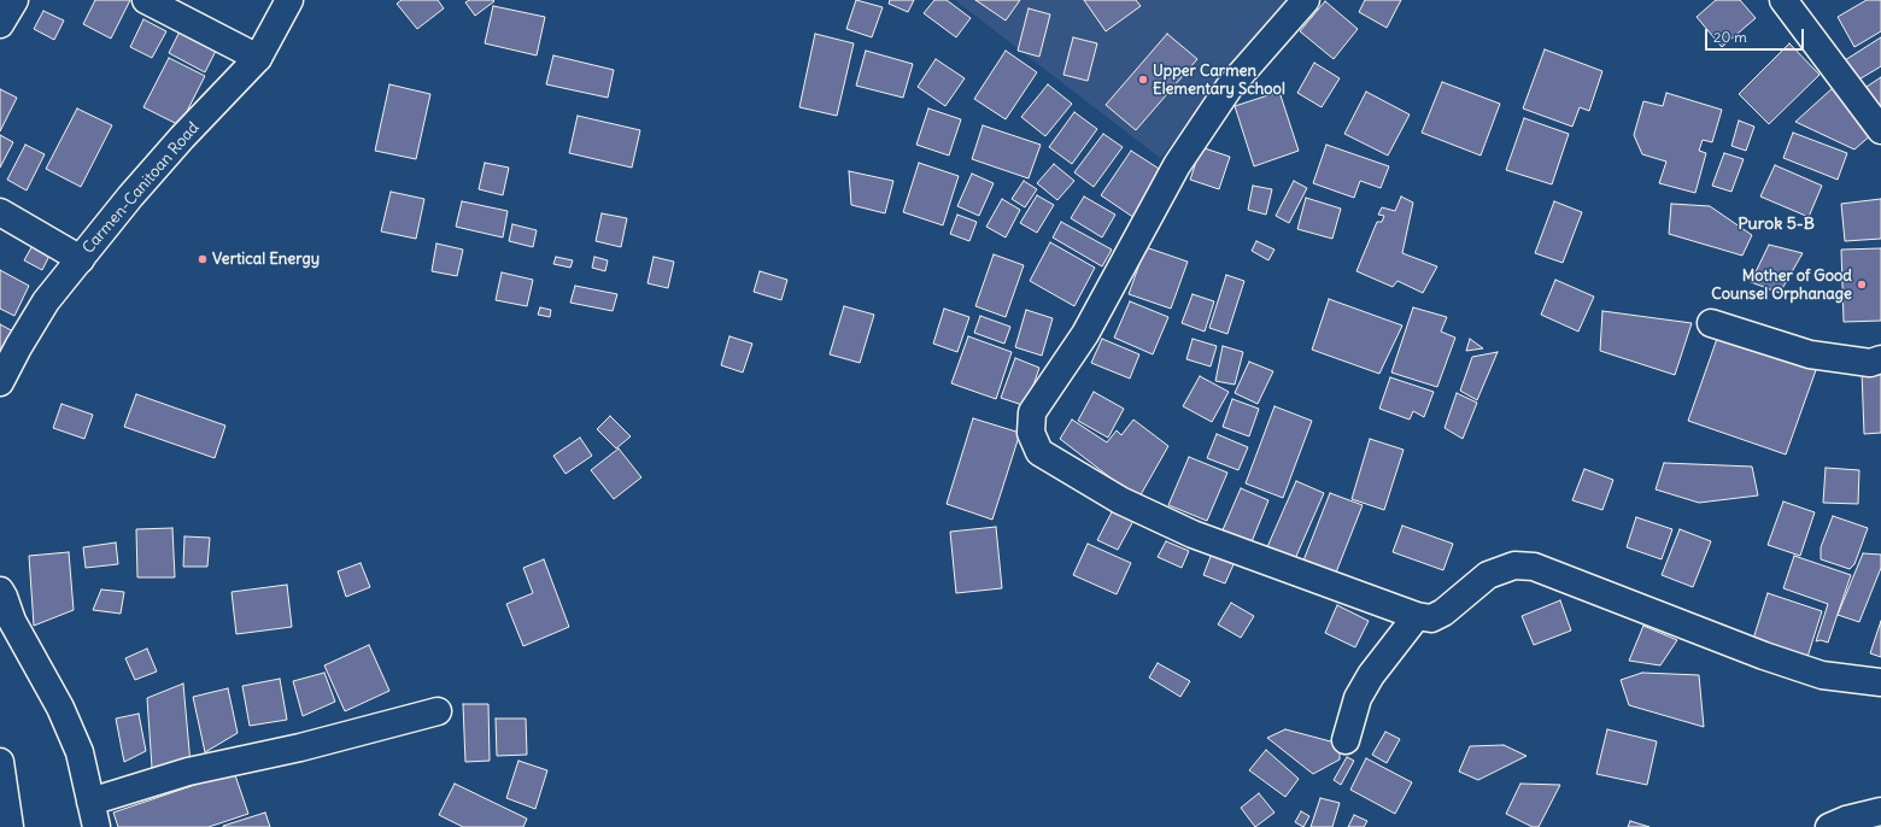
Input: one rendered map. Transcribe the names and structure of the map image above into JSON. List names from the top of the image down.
{
  "streets": {
    "street": ["Carmen-Canitoan Road"]
  },
  "districts": ["Purok 5-B"],
  "places": ["Upper Carmen Elementary School", "Vertical Energy", "Mother of Good Counsel Orphanage"],
  "scale_bar": "20 m"
}
